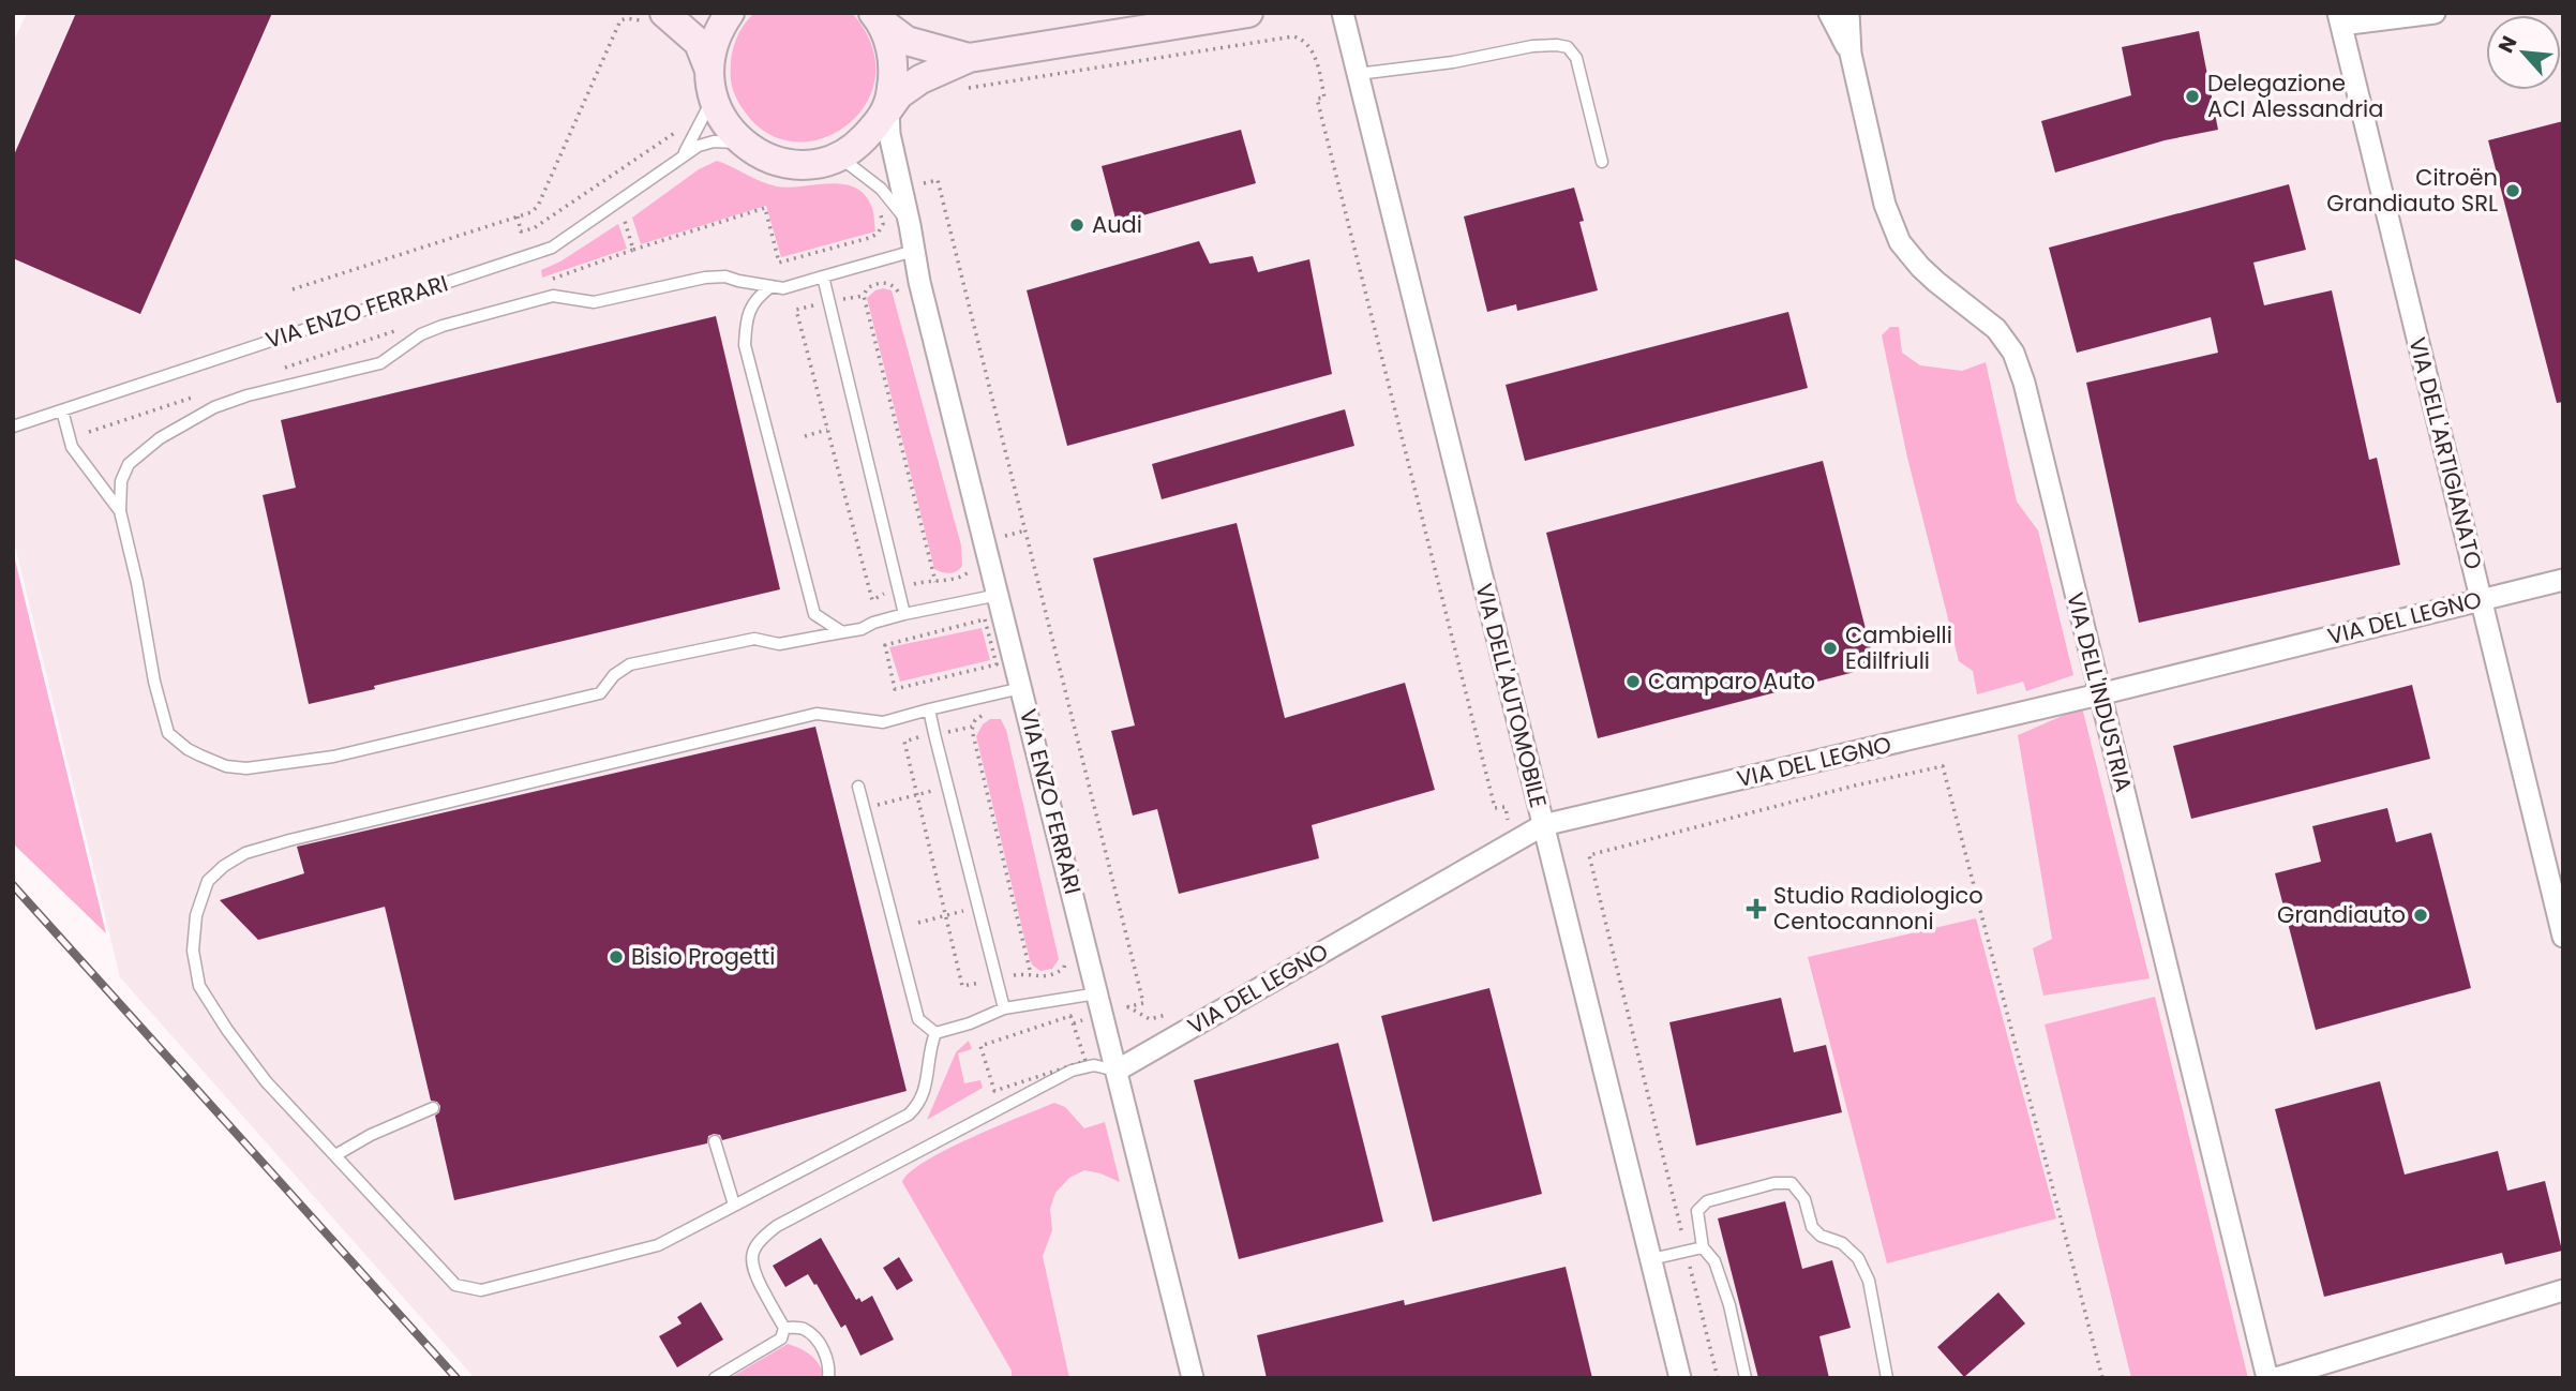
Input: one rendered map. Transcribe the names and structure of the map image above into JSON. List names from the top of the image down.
{
  "streets": {
    "street": [
      "VIA ENZO FERRARI",
      "VIA DELL'ARTIGIANATO",
      "VIA DEL LEGNO",
      "VIA DELL'INDUSTRIA",
      "VIA DELL'AUTOMOBILE"
    ]
  },
  "crossings": [
    ["VIA ENZO FERRARI", "VIA DEL LEGNO"],
    ["VIA DELL'ARTIGIANATO", "VIA DEL LEGNO"],
    ["VIA DEL LEGNO", "VIA DELL'INDUSTRIA"],
    ["VIA DEL LEGNO", "VIA DELL'AUTOMOBILE"]
  ],
  "places": {
    "other": [
      "Delegazione ACI Alessandria",
      "Citroën Grandiauto SRL",
      "Audi",
      "Cambielli Edilfriuli",
      "Camparo Auto",
      "Grandiauto",
      "Bisio Progetti"
    ],
    "health": ["Studio Radiologico Centocannoni"]
  },
  "north": "top left"
}
